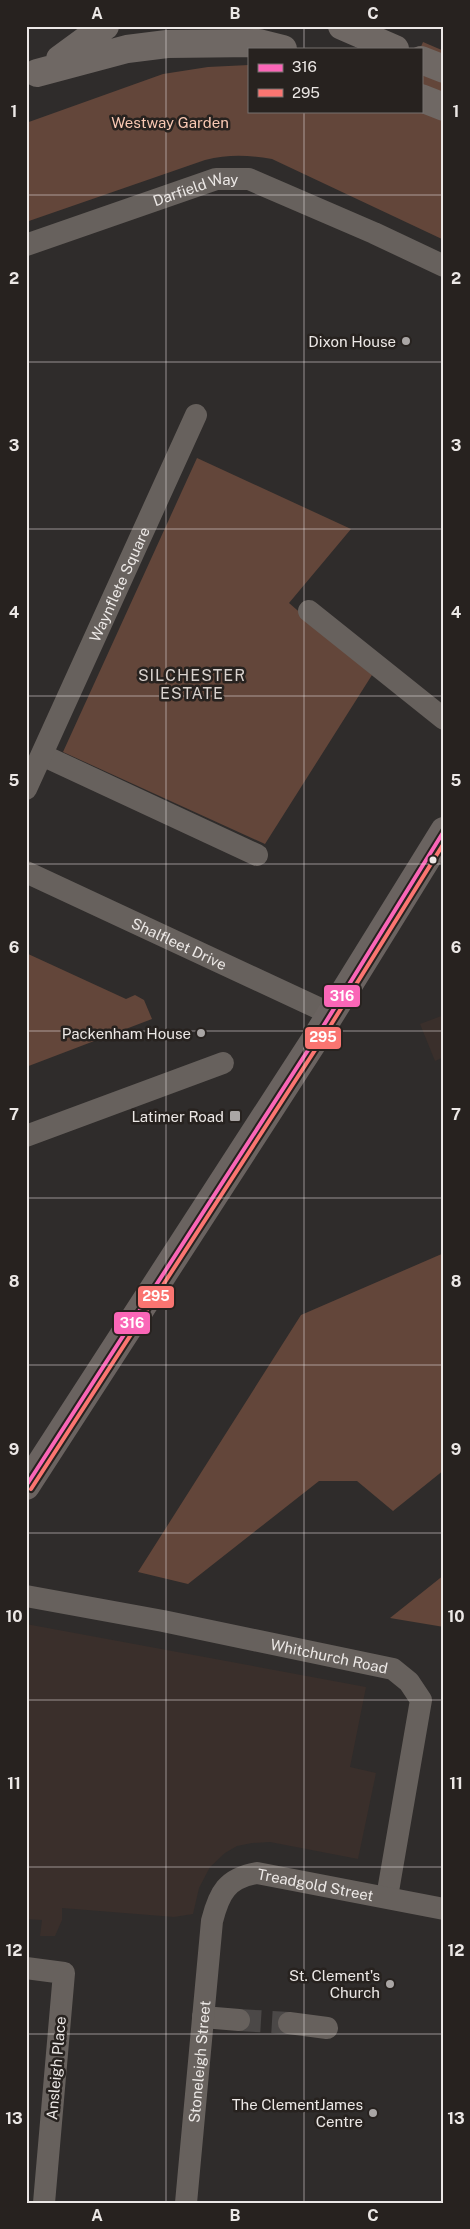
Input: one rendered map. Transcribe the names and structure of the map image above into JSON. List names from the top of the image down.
{
  "streets": {
    "street": [
      "Darfield Way",
      "Waynflete Square",
      "Shalfleet Drive",
      "Whitchurch Road",
      "Treadgold Street",
      "Stoneleigh Street",
      "Ansleigh Place"
    ]
  },
  "crossings": [
    ["Whitchurch Road", "Treadgold Street"],
    ["Treadgold Street", "Stoneleigh Street"]
  ],
  "districts": ["SILCHESTER ESTATE"],
  "parks": ["Westway Garden"],
  "places": {
    "other": [
      "Dixon House",
      "Packenham House",
      "St. Clement's Church",
      "The ClementJames Centre"
    ],
    "transit": ["Latimer Road"]
  },
  "lines": ["transit line 316", "transit line 295"],
  "legend": ["316", "295"],
  "grid": {
    "columns": ["A", "B", "C"],
    "rows": [
      "1",
      "2",
      "3",
      "4",
      "5",
      "6",
      "7",
      "8",
      "9",
      "10",
      "11",
      "12",
      "13"
    ]
  }
}
